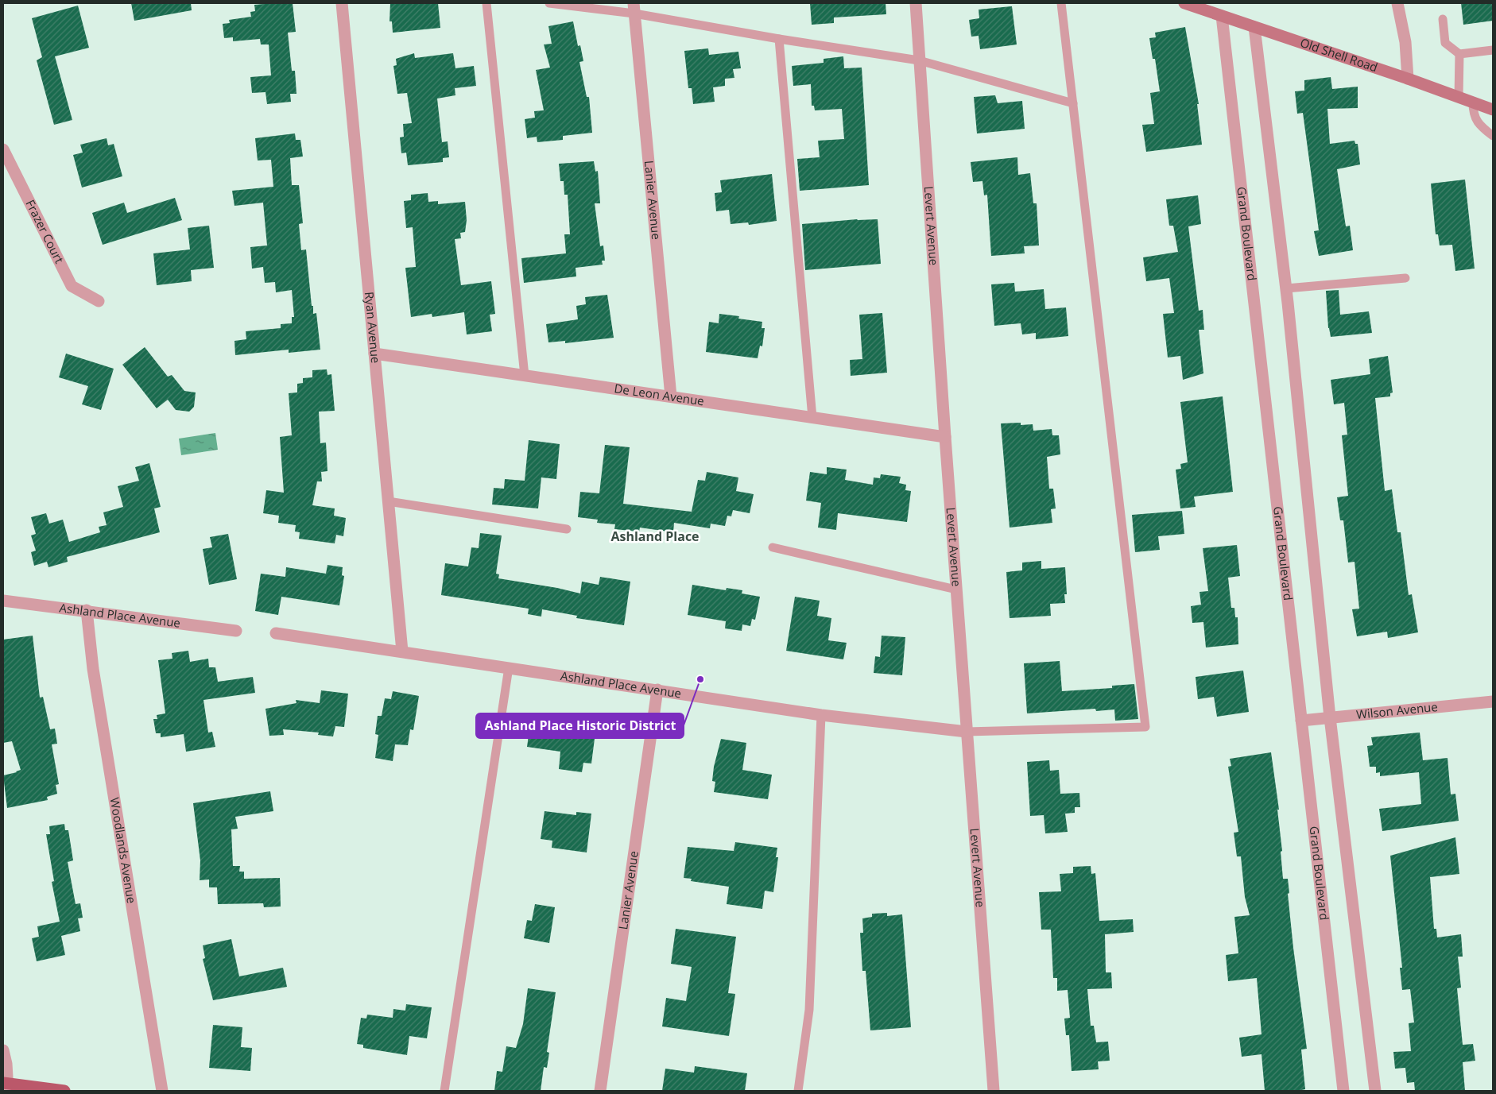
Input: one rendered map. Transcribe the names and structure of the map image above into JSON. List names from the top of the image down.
{
  "streets": {
    "street": [
      "Old Shell Road",
      "Lanier Avenue",
      "Levert Avenue",
      "Frazer Court",
      "Grand Boulevard",
      "Ryan Avenue",
      "De Leon Avenue",
      "Ashland Place Avenue",
      "Wilson Avenue",
      "Woodlands Avenue"
    ]
  },
  "crossings": [
    ["Old Shell Road", "Grand Boulevard"],
    ["Lanier Avenue", "De Leon Avenue"],
    ["Lanier Avenue", "Ashland Place Avenue"],
    ["Levert Avenue", "De Leon Avenue"],
    ["Levert Avenue", "Ashland Place Avenue"],
    ["Grand Boulevard", "Wilson Avenue"],
    ["Ryan Avenue", "De Leon Avenue"],
    ["Ryan Avenue", "Ashland Place Avenue"],
    ["Ashland Place Avenue", "Woodlands Avenue"]
  ],
  "districts": ["Ashland Place"],
  "places": ["Ashland Place Historic District"]
}
